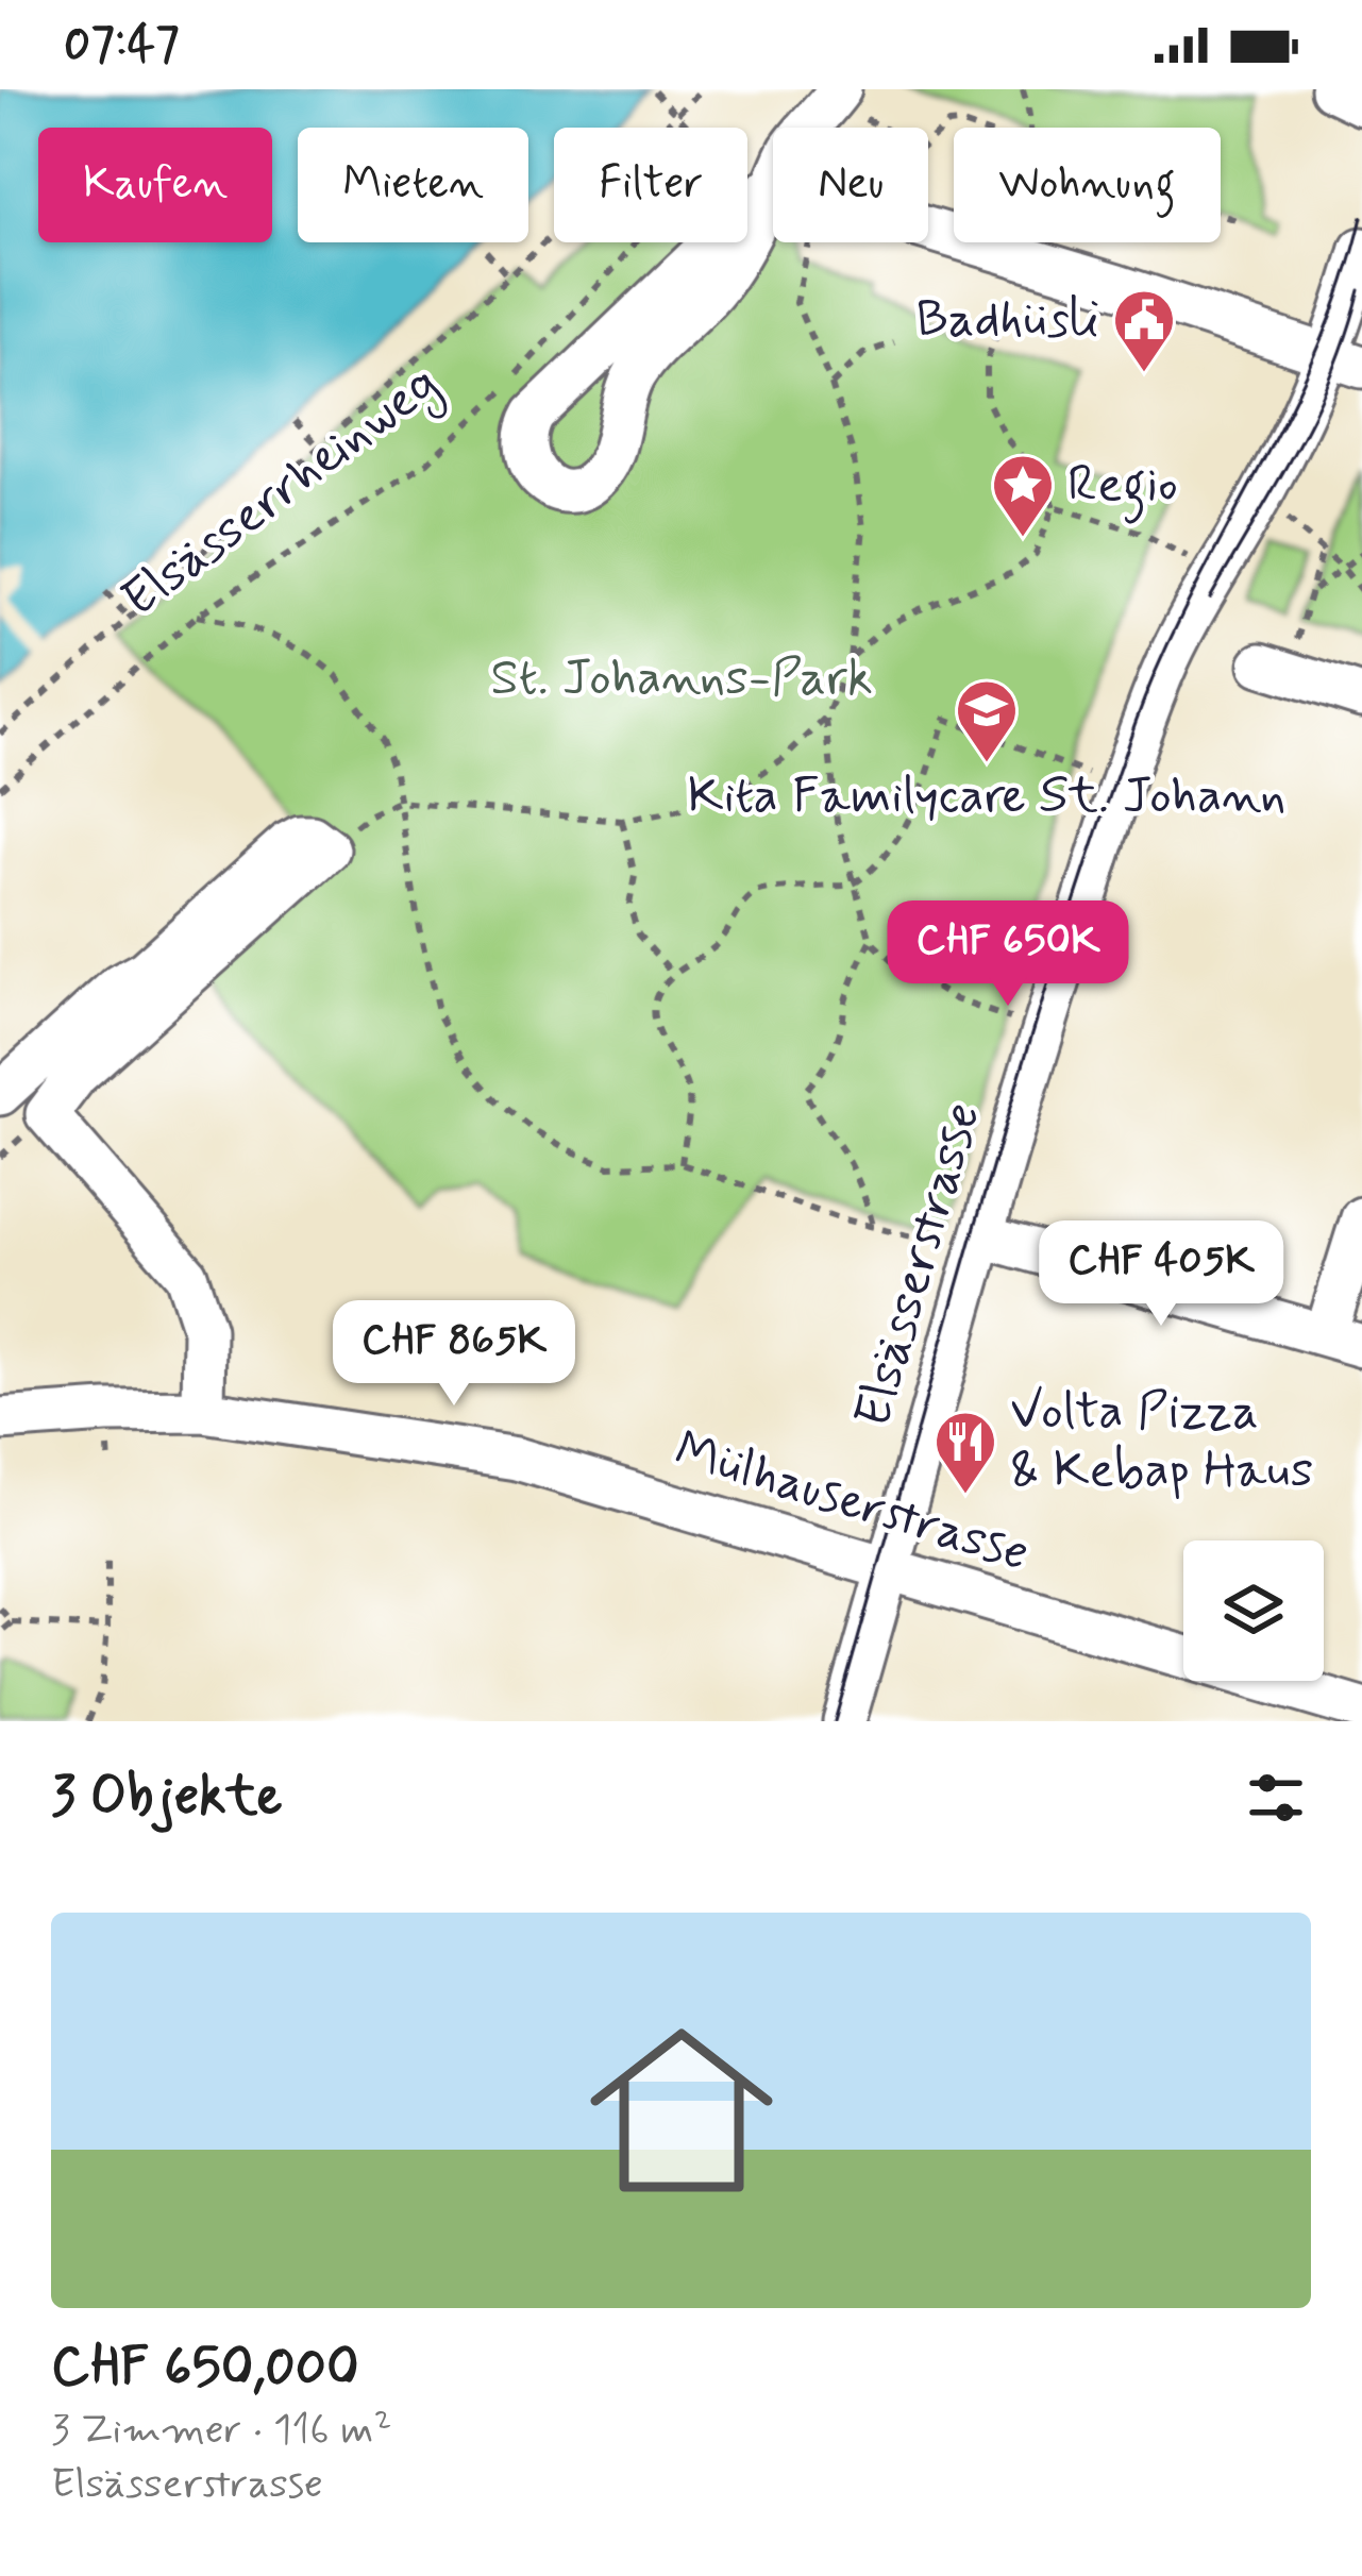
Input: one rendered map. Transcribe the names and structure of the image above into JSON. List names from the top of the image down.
{
  "streets": {
    "street": ["Elsässerstrasse", "Mülhauserstrasse"],
    "path": ["Elsässerrheinweg"]
  },
  "crossings": [
    ["Elsässerstrasse", "Mülhauserstrasse"]
  ],
  "parks": ["St. Johanns-Park"],
  "places": {
    "public building": ["Badhüsli"],
    "place": ["Regio"],
    "school or university": ["Kita Familycare St. Johann"],
    "restaurant": ["Volta Pizza & Kebap Haus"]
  },
  "page": {
    "status": "07:47",
    "chip": [
      "Kaufen",
      "Mieten",
      "Filter",
      "Neu",
      "Wohnung"
    ],
    "price": ["CHF 650K", "CHF 405K", "CHF 865K"],
    "heading": "3 Objekte",
    "list": [
      {
        "name": "CHF 650,000",
        "note": "3 Zimmer · 116 m² · Elsässerstrasse"
      }
    ]
  }
}
